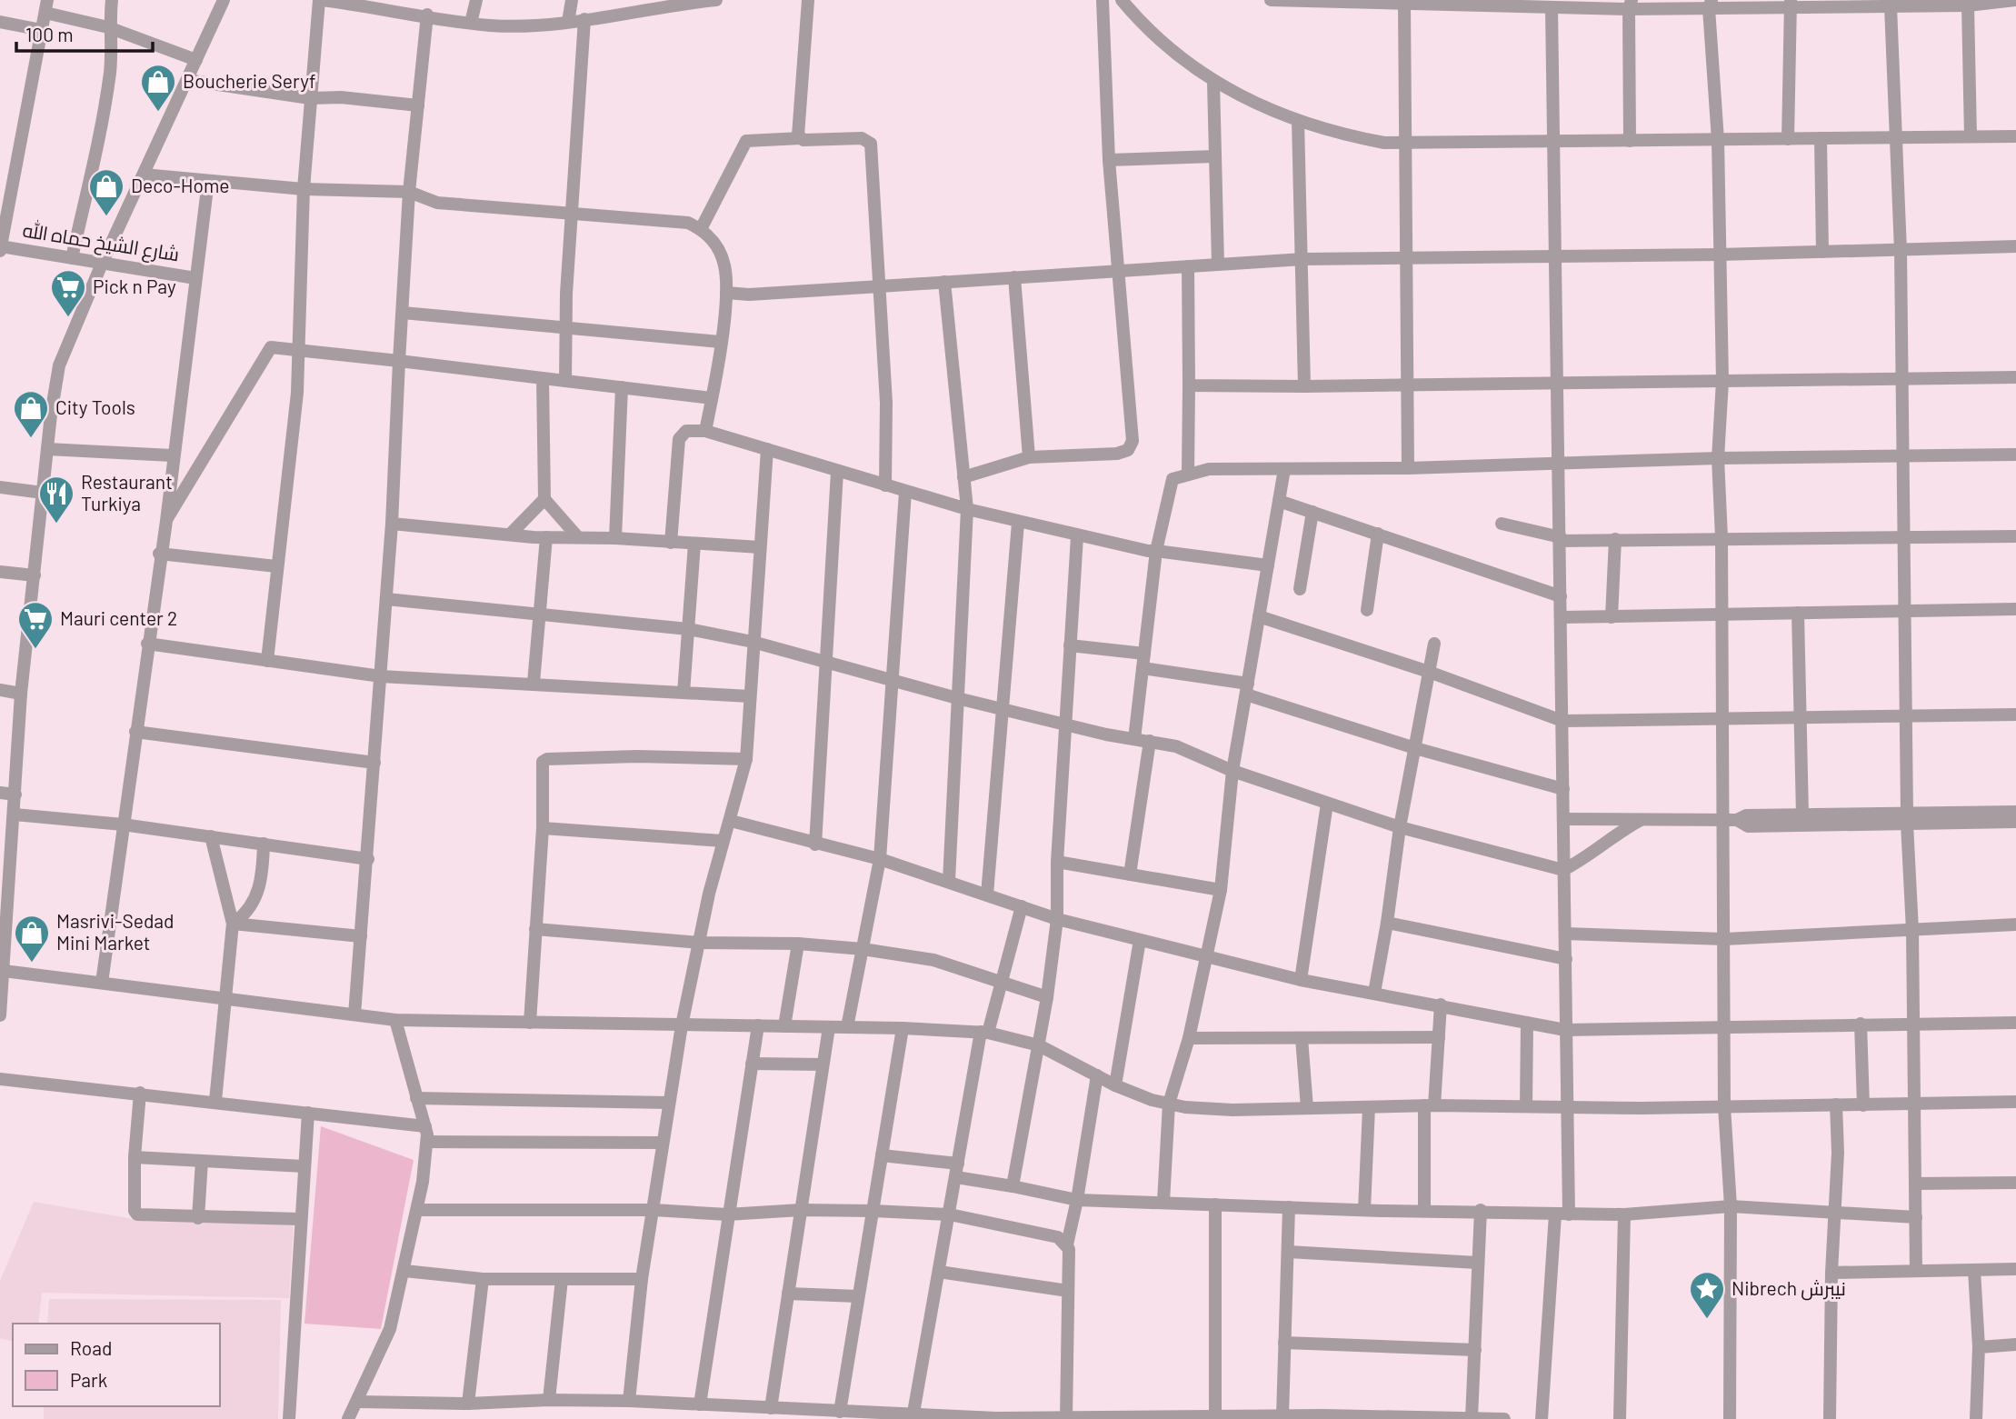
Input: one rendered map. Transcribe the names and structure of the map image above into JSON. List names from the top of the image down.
{
  "streets": {
    "street": ["شارع الشيخ حماه الله"]
  },
  "places": {
    "shop": [
      "Boucherie Seryf",
      "Deco-Home",
      "City Tools",
      "Masrivi-Sedad Mini Market"
    ],
    "supermarket": ["Pick n Pay", "Mauri center 2"],
    "restaurant": ["Restaurant Turkiya"],
    "place": ["Nibrech نيبرش"]
  },
  "legend": ["Road", "Park"],
  "scale_bar": "100 m"
}
